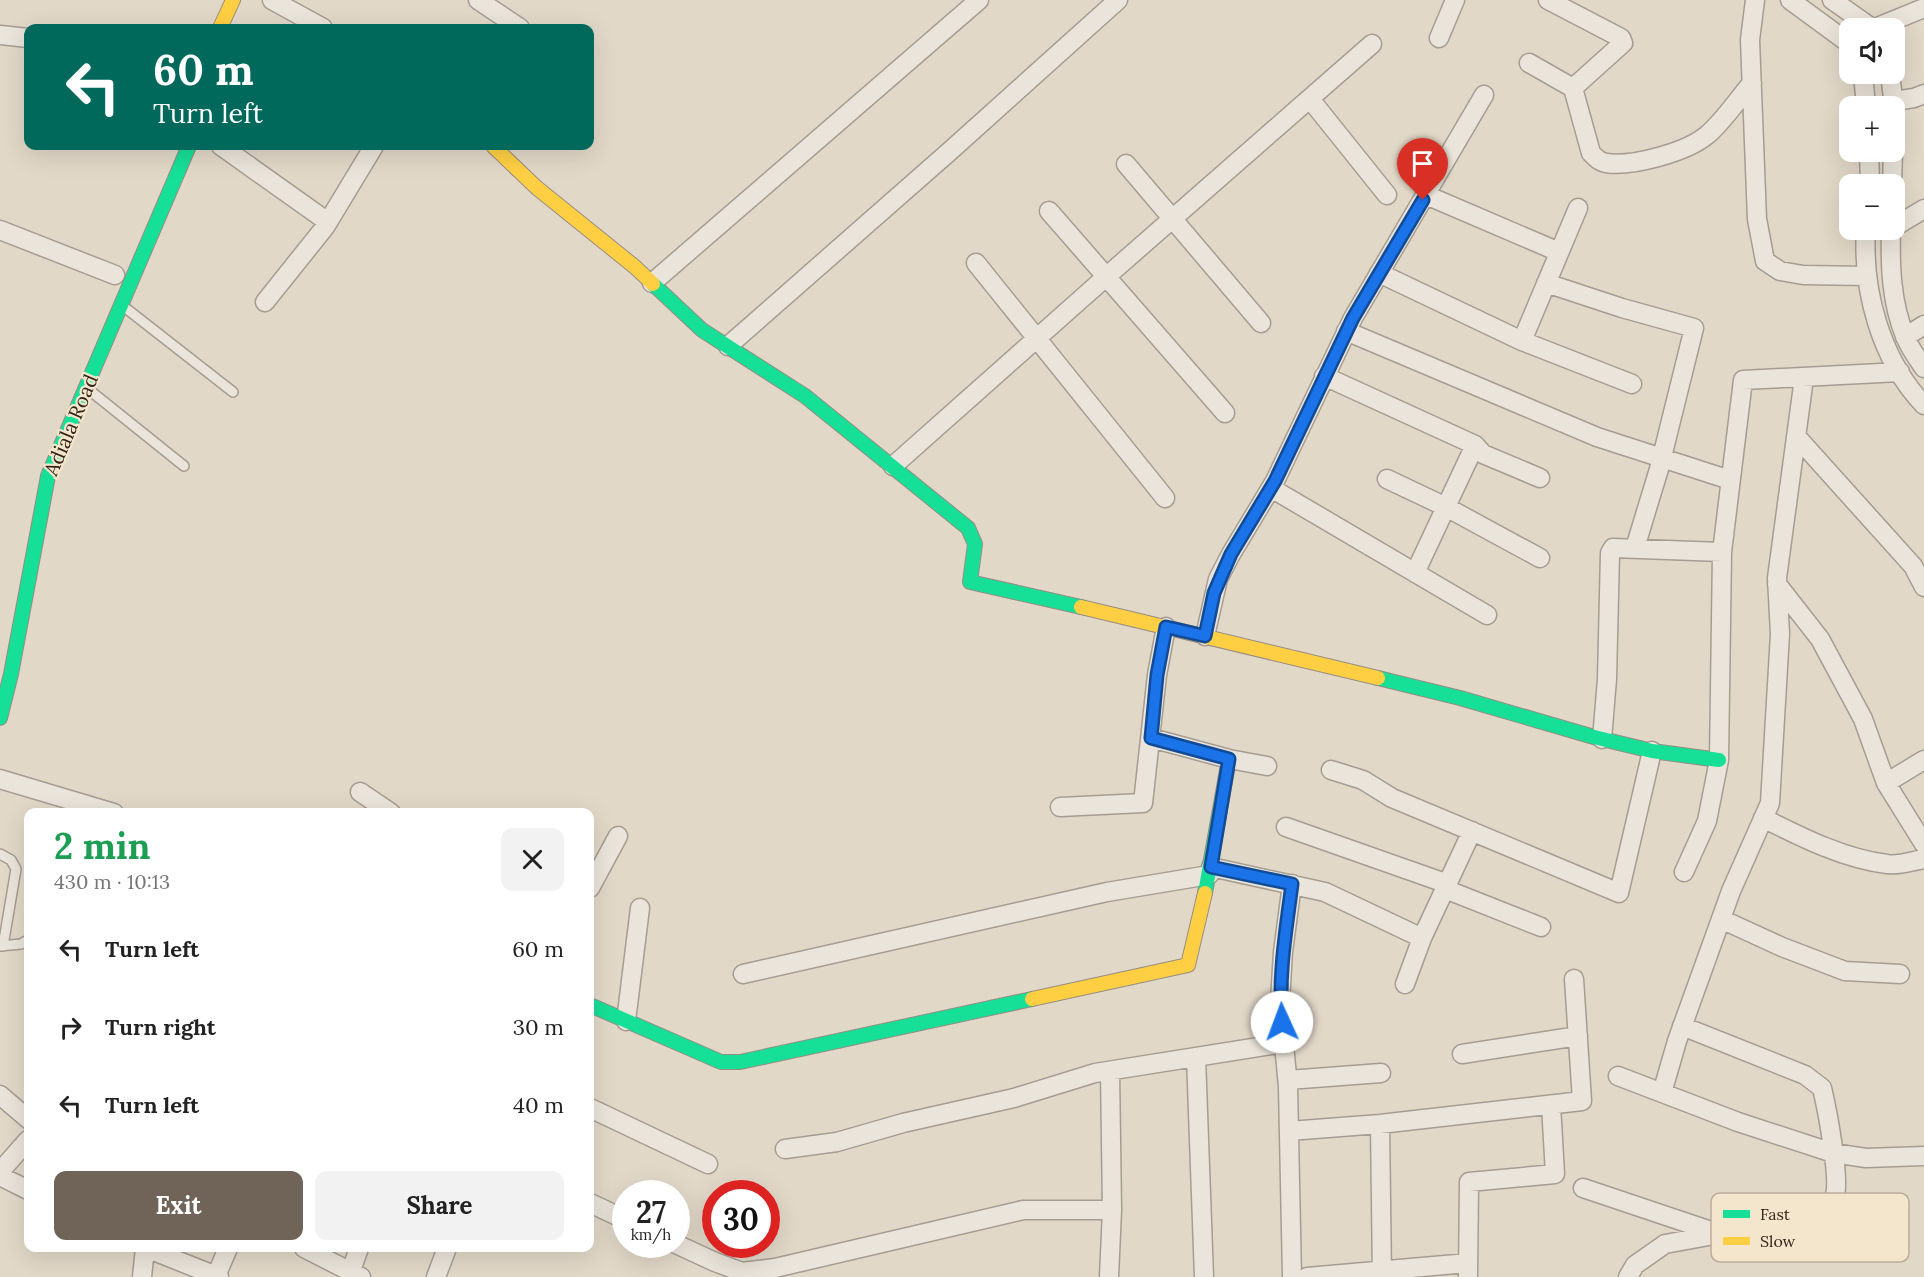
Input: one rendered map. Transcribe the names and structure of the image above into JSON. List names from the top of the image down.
{
  "streets": {
    "street": ["Adiala Road"]
  },
  "legend": ["Fast", "Slow"],
  "page": {
    "map_buttons": ["+", "−"],
    "turn": ["60 m", "Turn left"],
    "heading": ["2 min", "430 m · 10:13"],
    "list": [
      {
        "name": "Turn left",
        "value": "60 m"
      },
      {
        "name": "Turn right",
        "value": "30 m"
      },
      {
        "name": "Turn left",
        "value": "40 m"
      }
    ],
    "buttons": ["Exit", "Share"],
    "speed": "27 km/h",
    "limit": "30"
  }
}
